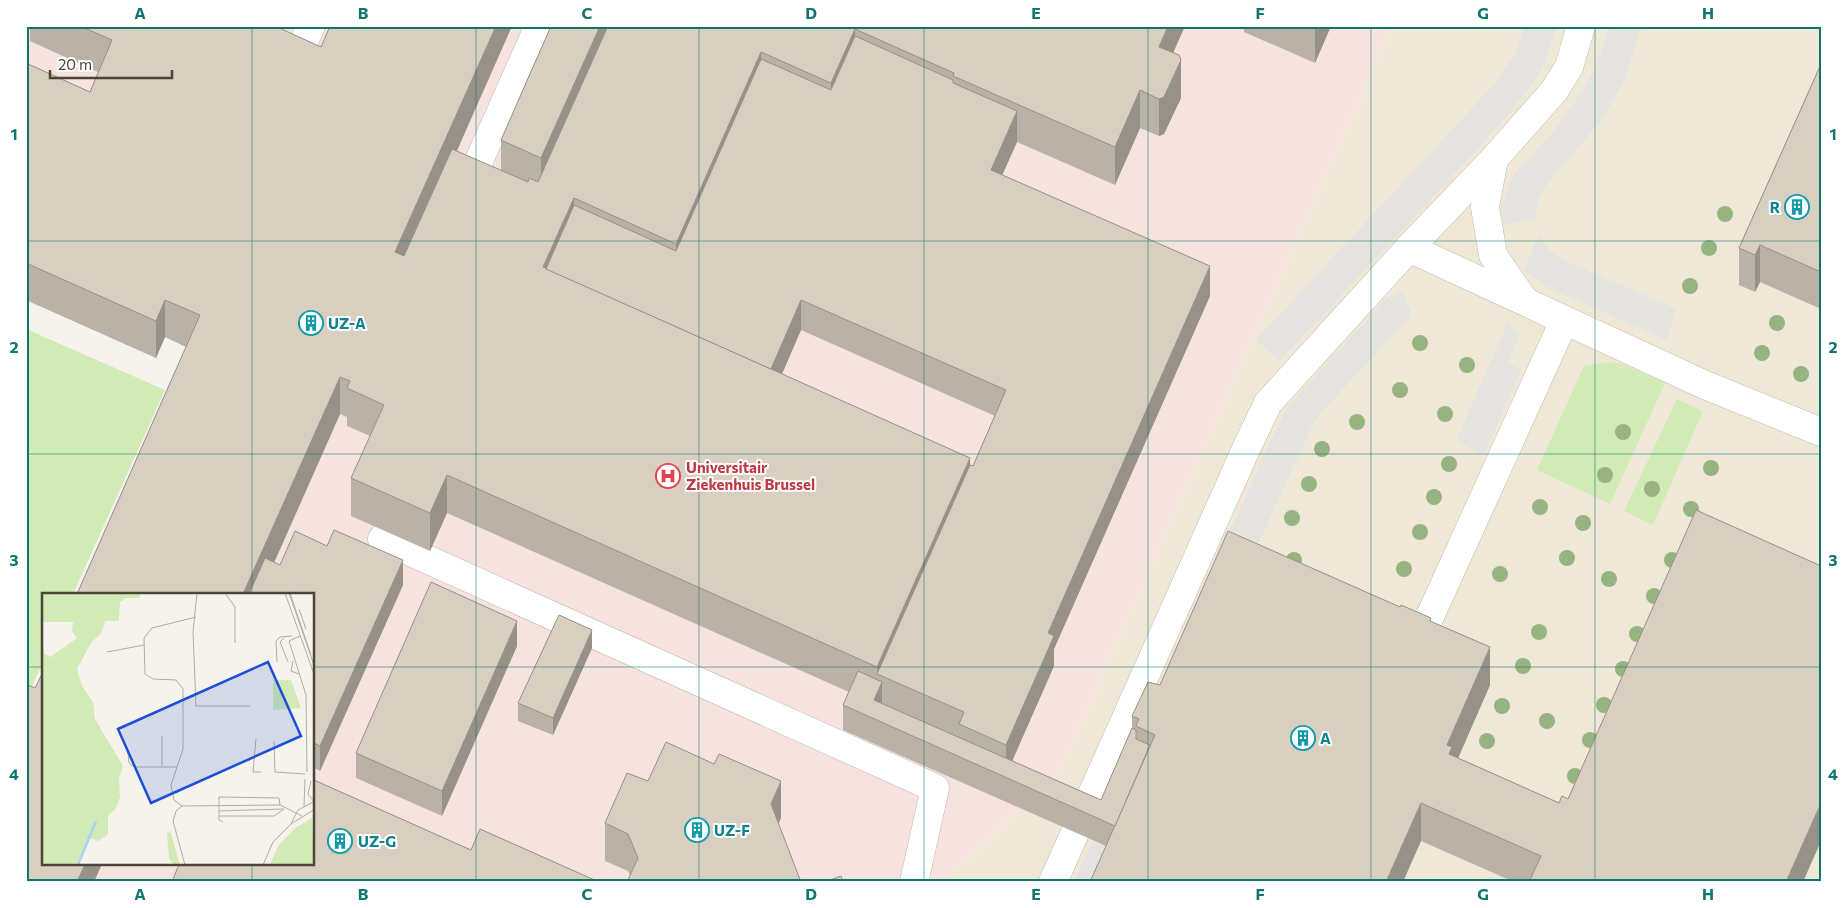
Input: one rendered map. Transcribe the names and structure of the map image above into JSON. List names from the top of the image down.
{
  "places": {
    "building": [
      "R",
      "UZ-A",
      "A",
      "UZ-F",
      "UZ-G"
    ],
    "hospital": ["Universitair Ziekenhuis Brussel"]
  },
  "scale_bar": "20 m",
  "grid": {
    "columns": [
      "A",
      "B",
      "C",
      "D",
      "E",
      "F",
      "G",
      "H"
    ],
    "rows": [
      "1",
      "2",
      "3",
      "4"
    ]
  }
}
